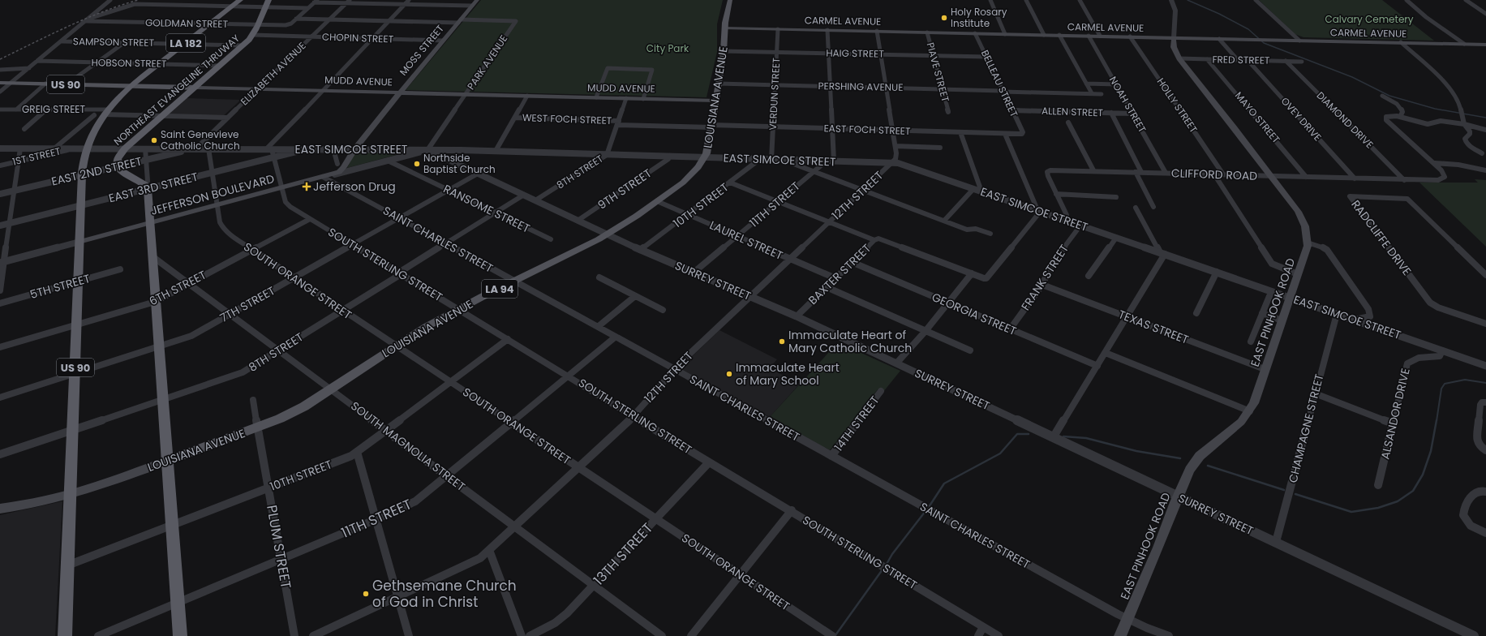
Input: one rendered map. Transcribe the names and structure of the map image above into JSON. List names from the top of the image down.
{
  "streets": {
    "highway": ["LA 182", "US 90", "NORTHEAST EVANGELINE THRUWAY"],
    "main road": [
      "CARMEL AVENUE",
      "MOSS STREET",
      "MUDD AVENUE",
      "LOUISIANA AVENUE",
      "JEFFERSON BOULEVARD",
      "LA 94",
      "EAST PINHOOK ROAD"
    ],
    "street": [
      "GOLDMAN STREET",
      "CHOPIN STREET",
      "SAMPSON STREET",
      "HAIG STREET",
      "FRED STREET",
      "PARK AVENUE",
      "HOBSON STREET",
      "PIAVE STREET",
      "ELIZABETH AVENUE",
      "BELLEAU STREET",
      "PERSHING AVENUE",
      "VERDUN STREET",
      "NOAH STREET",
      "HOLLY STREET",
      "GREIG STREET",
      "ALLEN STREET",
      "MAYO STREET",
      "WEST FOCH STREET",
      "OVEY DRIVE",
      "DIAMOND DRIVE",
      "EAST FOCH STREET",
      "EAST SIMCOE STREET",
      "1ST STREET",
      "EAST 2ND STREET",
      "8TH STREET",
      "CLIFFORD ROAD",
      "EAST 3RD STREET",
      "9TH STREET",
      "12TH STREET",
      "11TH STREET",
      "10TH STREET",
      "RANSOME STREET",
      "RADCLIFFE DRIVE",
      "SAINT CHARLES STREET",
      "LAUREL STREET",
      "SOUTH STERLING STREET",
      "BAXTER STREET",
      "FRANK STREET",
      "SOUTH ORANGE STREET",
      "SURREY STREET",
      "5TH STREET",
      "6TH STREET",
      "7TH STREET",
      "GEORGIA STREET",
      "TEXAS STREET",
      "ALSANDOR DRIVE",
      "14TH STREET",
      "CHAMPAGNE STREET",
      "SOUTH MAGNOLIA STREET",
      "PLUM STREET",
      "13TH STREET"
    ]
  },
  "crossings": [
    ["CARMEL AVENUE", "PIAVE STREET"],
    ["CARMEL AVENUE", "BELLEAU STREET"],
    ["CARMEL AVENUE", "VERDUN STREET"],
    ["CARMEL AVENUE", "LOUISIANA AVENUE"],
    ["CARMEL AVENUE", "NOAH STREET"],
    ["CARMEL AVENUE", "HOLLY STREET"],
    ["CARMEL AVENUE", "12TH STREET"],
    ["CARMEL AVENUE", "EAST PINHOOK ROAD"],
    ["GOLDMAN STREET", "LA 182"],
    ["GOLDMAN STREET", "NORTHEAST EVANGELINE THRUWAY"],
    ["CHOPIN STREET", "MOSS STREET"],
    ["CHOPIN STREET", "ELIZABETH AVENUE"],
    ["CHOPIN STREET", "NORTHEAST EVANGELINE THRUWAY"],
    ["SAMPSON STREET", "LA 182"],
    ["SAMPSON STREET", "NORTHEAST EVANGELINE THRUWAY"],
    ["LA 182", "HOBSON STREET"],
    ["LA 182", "MUDD AVENUE"],
    ["LA 182", "US 90"],
    ["MOSS STREET", "PARK AVENUE"],
    ["MOSS STREET", "MUDD AVENUE"],
    ["MOSS STREET", "EAST SIMCOE STREET"],
    ["MOSS STREET", "JEFFERSON BOULEVARD"],
    ["HAIG STREET", "PIAVE STREET"],
    ["HAIG STREET", "BELLEAU STREET"],
    ["HAIG STREET", "VERDUN STREET"],
    ["HAIG STREET", "LOUISIANA AVENUE"],
    ["HAIG STREET", "12TH STREET"],
    ["FRED STREET", "MAYO STREET"],
    ["FRED STREET", "OVEY DRIVE"],
    ["FRED STREET", "DIAMOND DRIVE"],
    ["FRED STREET", "EAST PINHOOK ROAD"],
    ["PARK AVENUE", "MUDD AVENUE"],
    ["PARK AVENUE", "EAST SIMCOE STREET"],
    ["PARK AVENUE", "JEFFERSON BOULEVARD"],
    ["PARK AVENUE", "SURREY STREET"],
    ["HOBSON STREET", "NORTHEAST EVANGELINE THRUWAY"],
    ["PIAVE STREET", "PERSHING AVENUE"],
    ["ELIZABETH AVENUE", "MUDD AVENUE"],
    ["ELIZABETH AVENUE", "GREIG STREET"],
    ["ELIZABETH AVENUE", "EAST SIMCOE STREET"],
    ["ELIZABETH AVENUE", "EAST 2ND STREET"],
    ["MUDD AVENUE", "US 90"],
    ["MUDD AVENUE", "NORTHEAST EVANGELINE THRUWAY"],
    ["MUDD AVENUE", "LOUISIANA AVENUE"],
    ["MUDD AVENUE", "8TH STREET"],
    ["BELLEAU STREET", "PERSHING AVENUE"],
    ["BELLEAU STREET", "ALLEN STREET"],
    ["BELLEAU STREET", "EAST FOCH STREET"],
    ["US 90", "LOUISIANA AVENUE"],
    ["US 90", "GREIG STREET"],
    ["US 90", "EAST SIMCOE STREET"],
    ["US 90", "EAST 2ND STREET"],
    ["US 90", "8TH STREET"],
    ["US 90", "EAST 3RD STREET"],
    ["US 90", "JEFFERSON BOULEVARD"],
    ["US 90", "10TH STREET"],
    ["US 90", "5TH STREET"],
    ["US 90", "6TH STREET"],
    ["US 90", "7TH STREET"],
    ["PERSHING AVENUE", "VERDUN STREET"],
    ["PERSHING AVENUE", "LOUISIANA AVENUE"],
    ["PERSHING AVENUE", "12TH STREET"],
    ["NORTHEAST EVANGELINE THRUWAY", "GREIG STREET"],
    ["NORTHEAST EVANGELINE THRUWAY", "EAST SIMCOE STREET"],
    ["NORTHEAST EVANGELINE THRUWAY", "EAST 2ND STREET"],
    ["VERDUN STREET", "EAST FOCH STREET"],
    ["VERDUN STREET", "EAST SIMCOE STREET"],
    ["LOUISIANA AVENUE", "WEST FOCH STREET"],
    ["LOUISIANA AVENUE", "EAST FOCH STREET"],
    ["LOUISIANA AVENUE", "EAST SIMCOE STREET"],
    ["LOUISIANA AVENUE", "SAINT CHARLES STREET"],
    ["LOUISIANA AVENUE", "LAUREL STREET"],
    ["LOUISIANA AVENUE", "SOUTH STERLING STREET"],
    ["LOUISIANA AVENUE", "SOUTH ORANGE STREET"],
    ["LOUISIANA AVENUE", "SURREY STREET"],
    ["LOUISIANA AVENUE", "SOUTH MAGNOLIA STREET"],
    ["LOUISIANA AVENUE", "PLUM STREET"],
    ["NOAH STREET", "ALLEN STREET"],
    ["NOAH STREET", "CLIFFORD ROAD"],
    ["HOLLY STREET", "CLIFFORD ROAD"],
    ["MAYO STREET", "CLIFFORD ROAD"],
    ["WEST FOCH STREET", "EAST FOCH STREET"],
    ["WEST FOCH STREET", "8TH STREET"],
    ["OVEY DRIVE", "CLIFFORD ROAD"],
    ["DIAMOND DRIVE", "CLIFFORD ROAD"],
    ["EAST FOCH STREET", "12TH STREET"],
    ["EAST SIMCOE STREET", "1ST STREET"],
    ["EAST SIMCOE STREET", "EAST 2ND STREET"],
    ["EAST SIMCOE STREET", "8TH STREET"],
    ["EAST SIMCOE STREET", "CLIFFORD ROAD"],
    ["EAST SIMCOE STREET", "EAST 3RD STREET"],
    ["EAST SIMCOE STREET", "9TH STREET"],
    ["EAST SIMCOE STREET", "JEFFERSON BOULEVARD"],
    ["EAST SIMCOE STREET", "12TH STREET"],
    ["EAST SIMCOE STREET", "11TH STREET"],
    ["EAST SIMCOE STREET", "10TH STREET"],
    ["EAST SIMCOE STREET", "SOUTH STERLING STREET"],
    ["EAST SIMCOE STREET", "FRANK STREET"],
    ["EAST SIMCOE STREET", "SOUTH ORANGE STREET"],
    ["EAST SIMCOE STREET", "SURREY STREET"],
    ["EAST SIMCOE STREET", "EAST PINHOOK ROAD"],
    ["EAST SIMCOE STREET", "ALSANDOR DRIVE"],
    ["EAST SIMCOE STREET", "CHAMPAGNE STREET"],
    ["8TH STREET", "RANSOME STREET"],
    ["8TH STREET", "SAINT CHARLES STREET"],
    ["8TH STREET", "SOUTH STERLING STREET"],
    ["8TH STREET", "SOUTH ORANGE STREET"],
    ["8TH STREET", "SURREY STREET"],
    ["8TH STREET", "SOUTH MAGNOLIA STREET"],
    ["CLIFFORD ROAD", "EAST PINHOOK ROAD"],
    ["EAST 3RD STREET", "SOUTH STERLING STREET"],
    ["EAST 3RD STREET", "SOUTH ORANGE STREET"],
    ["9TH STREET", "SURREY STREET"],
    ["JEFFERSON BOULEVARD", "RANSOME STREET"],
    ["JEFFERSON BOULEVARD", "SAINT CHARLES STREET"],
    ["JEFFERSON BOULEVARD", "SOUTH STERLING STREET"],
    ["JEFFERSON BOULEVARD", "SOUTH ORANGE STREET"],
    ["JEFFERSON BOULEVARD", "SURREY STREET"],
    ["12TH STREET", "SAINT CHARLES STREET"],
    ["12TH STREET", "LAUREL STREET"],
    ["12TH STREET", "SOUTH STERLING STREET"],
    ["12TH STREET", "SOUTH ORANGE STREET"],
    ["12TH STREET", "SURREY STREET"],
    ["12TH STREET", "SOUTH MAGNOLIA STREET"],
    ["11TH STREET", "SAINT CHARLES STREET"],
    ["11TH STREET", "LAUREL STREET"],
    ["11TH STREET", "SOUTH STERLING STREET"],
    ["11TH STREET", "SOUTH ORANGE STREET"],
    ["11TH STREET", "SURREY STREET"],
    ["11TH STREET", "SOUTH MAGNOLIA STREET"],
    ["11TH STREET", "PLUM STREET"],
    ["10TH STREET", "LAUREL STREET"],
    ["10TH STREET", "SOUTH STERLING STREET"],
    ["10TH STREET", "SOUTH ORANGE STREET"],
    ["10TH STREET", "SURREY STREET"],
    ["10TH STREET", "SOUTH MAGNOLIA STREET"],
    ["10TH STREET", "PLUM STREET"],
    ["RANSOME STREET", "7TH STREET"],
    ["SAINT CHARLES STREET", "7TH STREET"],
    ["SAINT CHARLES STREET", "EAST PINHOOK ROAD"],
    ["SAINT CHARLES STREET", "14TH STREET"],
    ["LAUREL STREET", "BAXTER STREET"],
    ["SOUTH STERLING STREET", "6TH STREET"],
    ["SOUTH STERLING STREET", "7TH STREET"],
    ["SOUTH STERLING STREET", "13TH STREET"],
    ["BAXTER STREET", "SURREY STREET"],
    ["BAXTER STREET", "GEORGIA STREET"],
    ["FRANK STREET", "GEORGIA STREET"],
    ["FRANK STREET", "TEXAS STREET"],
    ["SOUTH ORANGE STREET", "6TH STREET"],
    ["SOUTH ORANGE STREET", "7TH STREET"],
    ["SOUTH ORANGE STREET", "13TH STREET"],
    ["SURREY STREET", "7TH STREET"],
    ["SURREY STREET", "EAST PINHOOK ROAD"],
    ["SURREY STREET", "CHAMPAGNE STREET"],
    ["6TH STREET", "SOUTH MAGNOLIA STREET"],
    ["7TH STREET", "SOUTH MAGNOLIA STREET"],
    ["EAST PINHOOK ROAD", "TEXAS STREET"],
    ["SOUTH MAGNOLIA STREET", "13TH STREET"]
  ],
  "parks": ["Calvary Cemetery", "City Park"],
  "places": {
    "other": [
      "Holy Rosary Institute",
      "Saint Genevieve Catholic Church",
      "Northside Baptist Church",
      "Immaculate Heart of Mary Catholic Church",
      "Immaculate Heart of Mary School",
      "Gethsemane Church of God in Christ"
    ],
    "health": ["Jefferson Drug"]
  }
}
